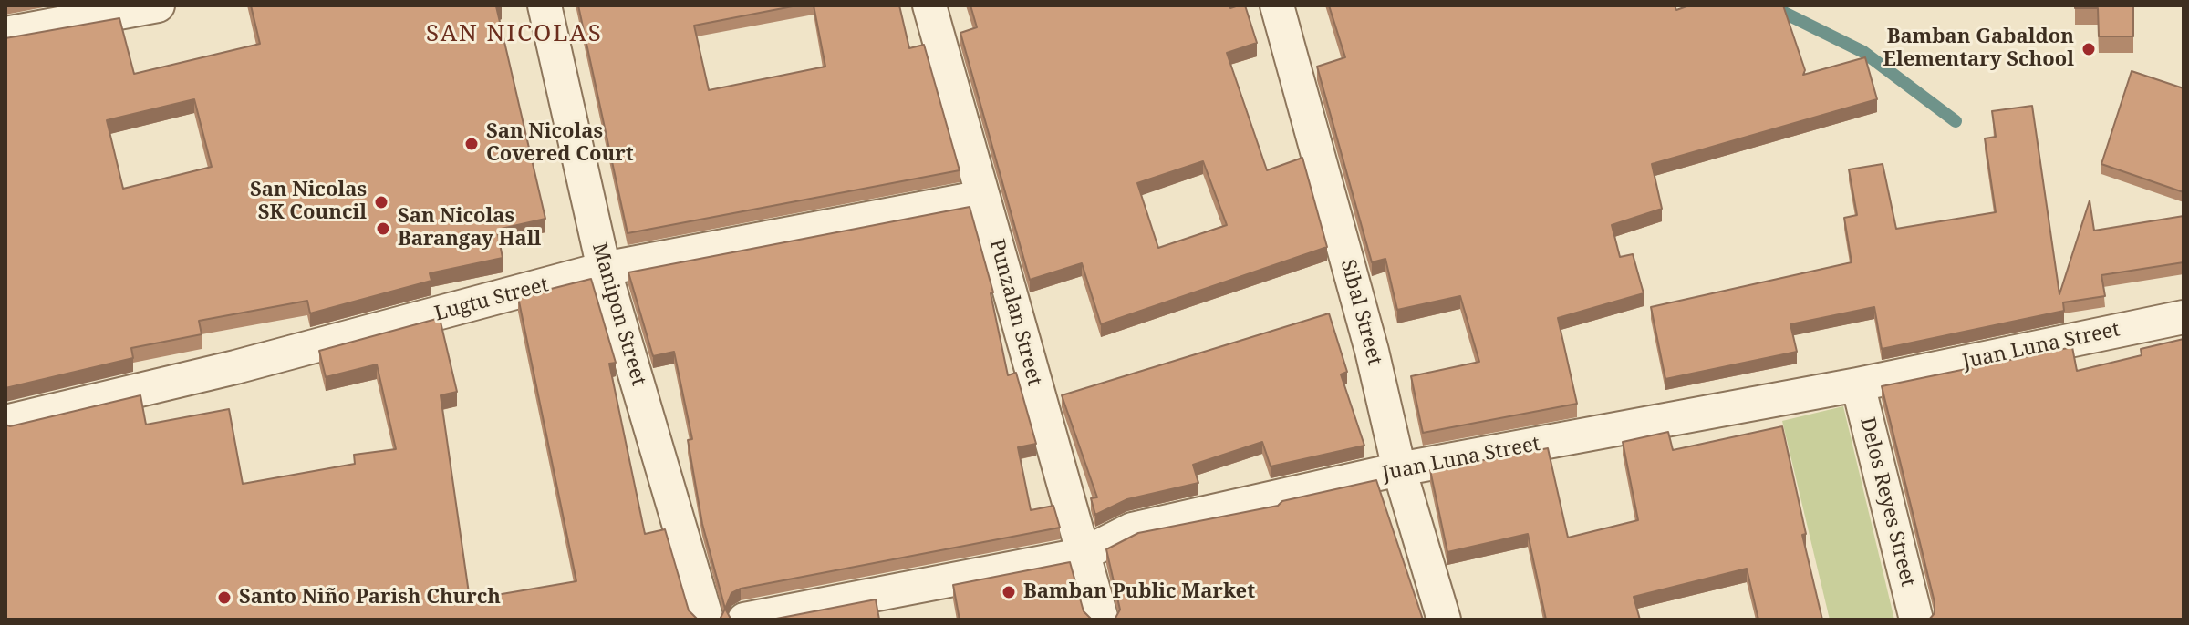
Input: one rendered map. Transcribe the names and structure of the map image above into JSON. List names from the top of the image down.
{
  "streets": {
    "street": [
      "Lugtu Street",
      "Punzalan Street",
      "Sibal Street",
      "Manipon Street",
      "Juan Luna Street",
      "Delos Reyes Street"
    ]
  },
  "crossings": [
    ["Lugtu Street", "Punzalan Street"],
    ["Lugtu Street", "Manipon Street"],
    ["Punzalan Street", "Juan Luna Street"],
    ["Sibal Street", "Juan Luna Street"],
    ["Juan Luna Street", "Delos Reyes Street"]
  ],
  "districts": ["SAN NICOLAS"],
  "places": [
    "Bamban Gabaldon Elementary School",
    "San Nicolas Covered Court",
    "San Nicolas SK Council",
    "San Nicolas Barangay Hall",
    "Bamban Public Market",
    "Santo Niño Parish Church"
  ]
}
